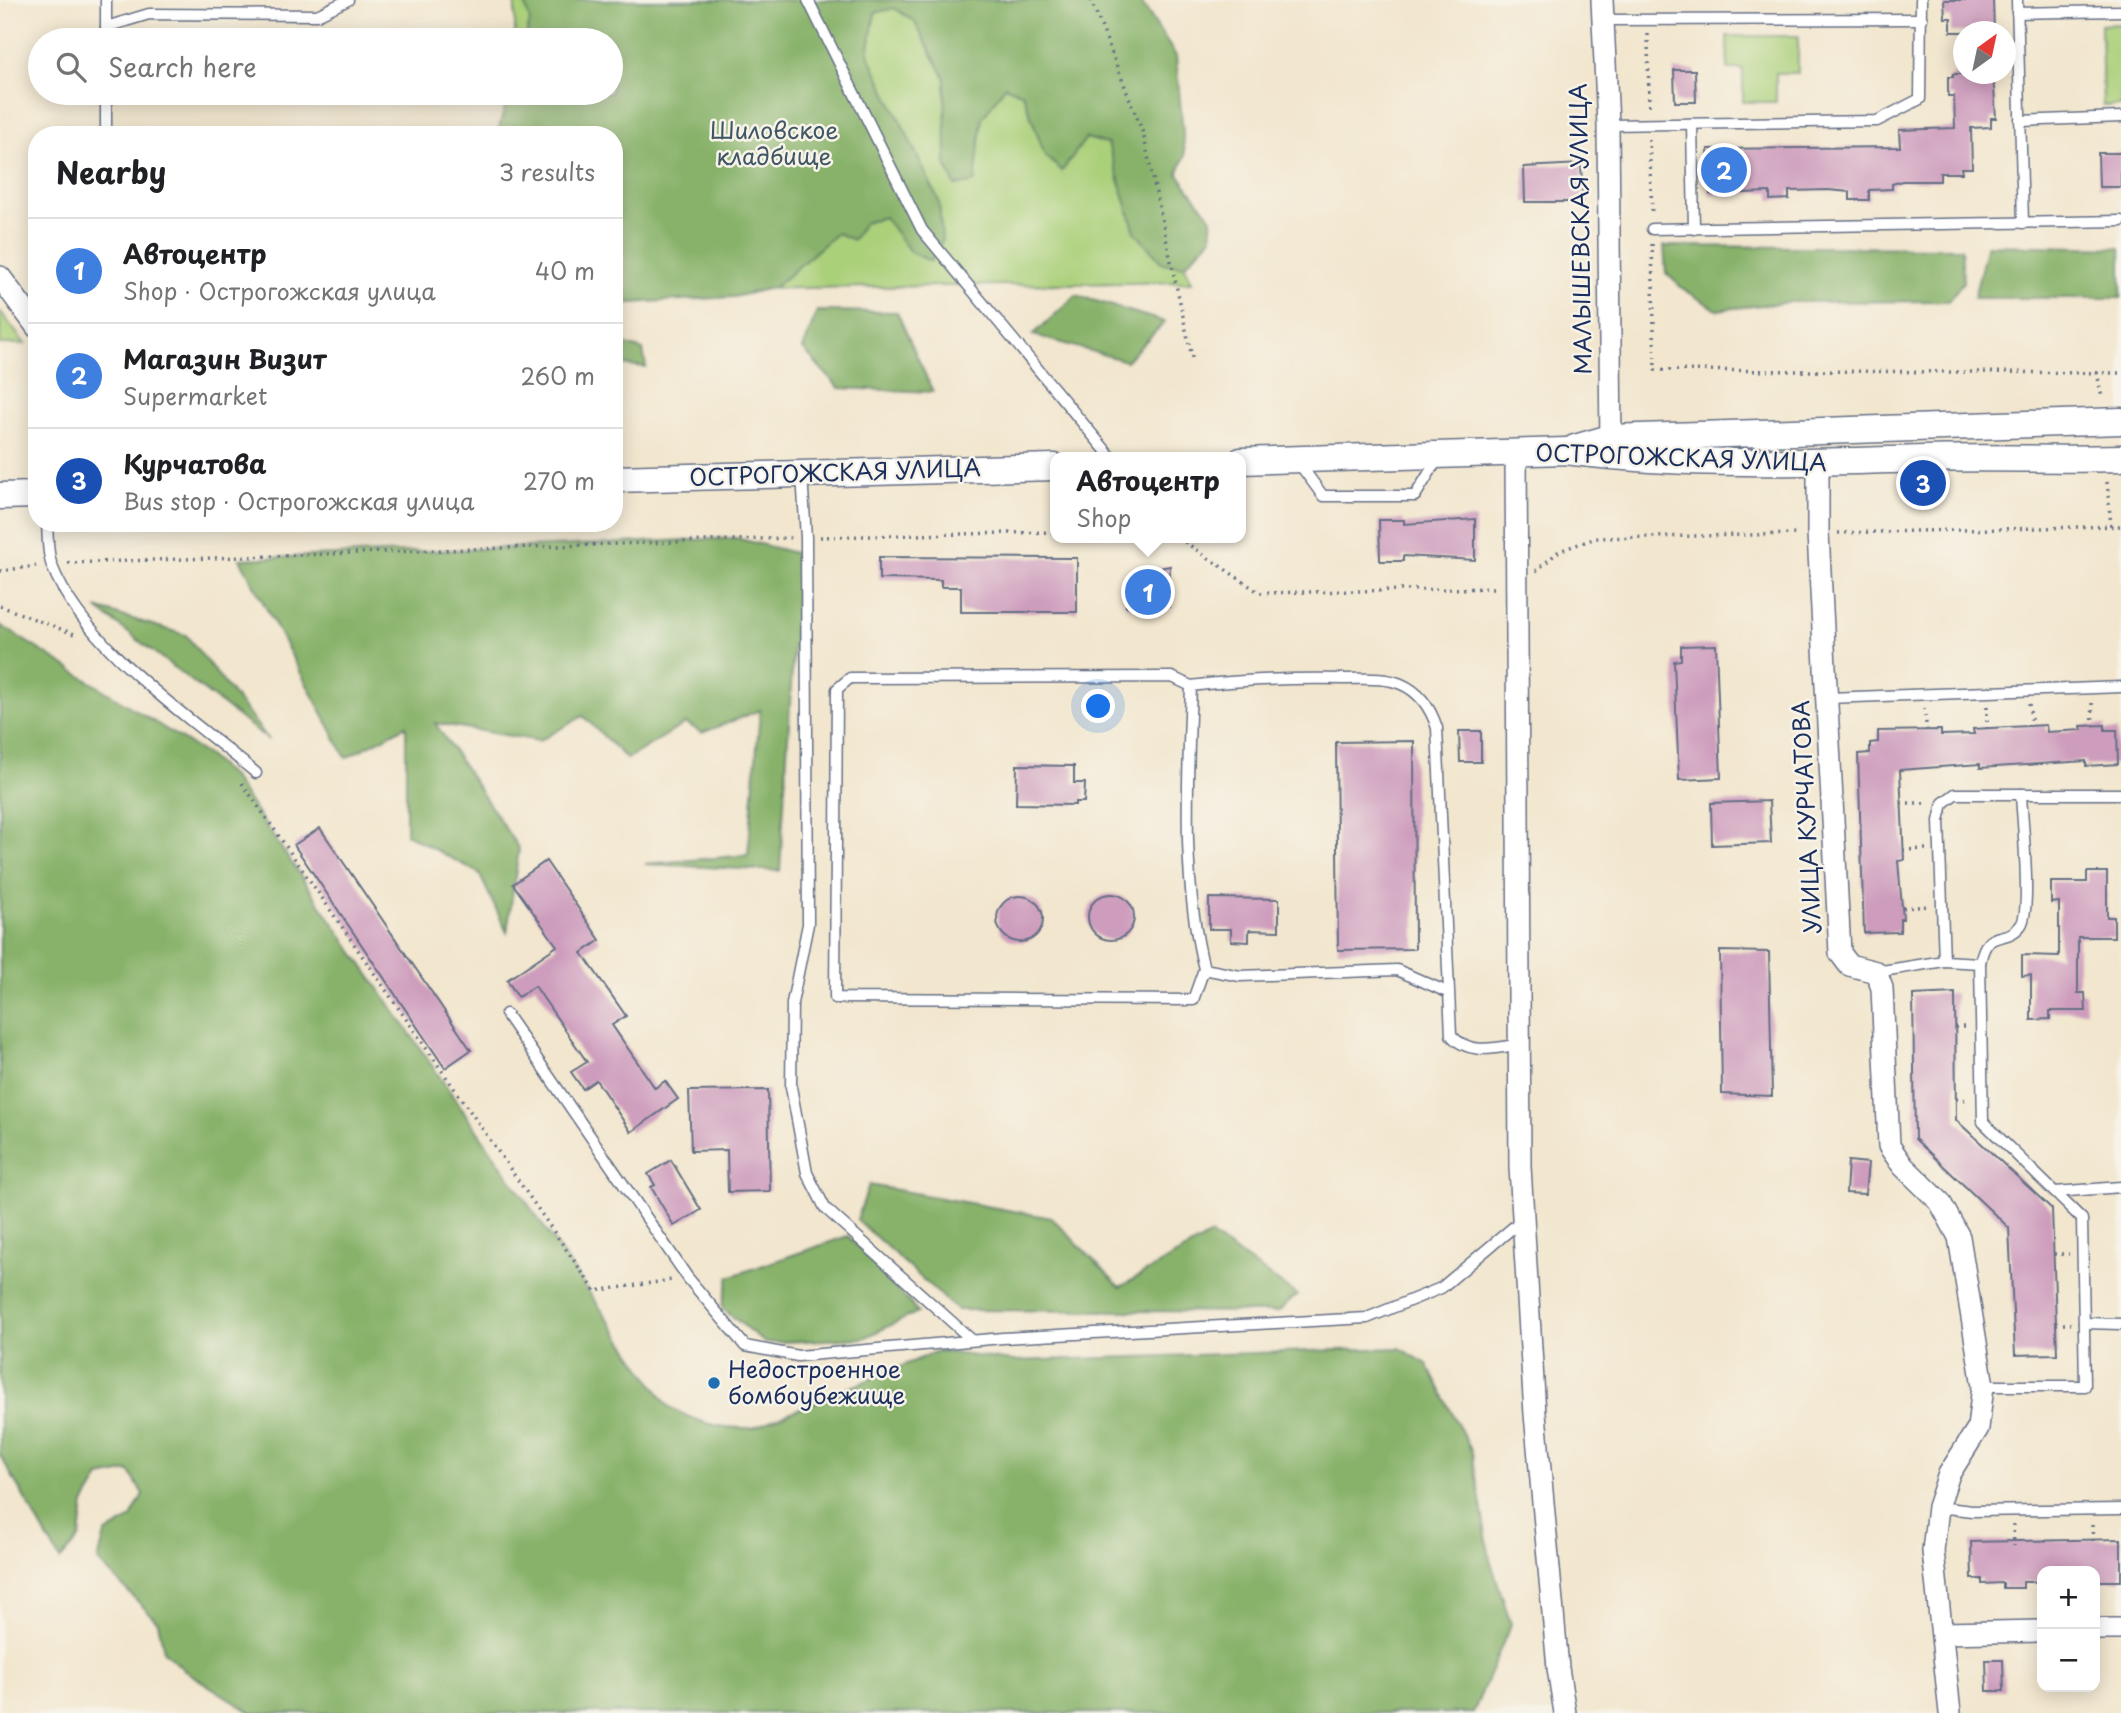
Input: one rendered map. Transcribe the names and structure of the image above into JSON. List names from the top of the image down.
{
  "streets": {
    "street": ["МАЛЫШЕВСКАЯ УЛИЦА", "ОСТРОГОЖСКАЯ УЛИЦА", "УЛИЦА КУРЧАТОВА"]
  },
  "crossings": [
    ["МАЛЫШЕВСКАЯ УЛИЦА", "ОСТРОГОЖСКАЯ УЛИЦА"],
    ["ОСТРОГОЖСКАЯ УЛИЦА", "УЛИЦА КУРЧАТОВА"]
  ],
  "parks": ["Шиловское кладбище"],
  "places": ["Недостроенное бомбоубежище"],
  "north": "top right",
  "page": {
    "search": "Search here",
    "heading": ["Nearby", "3 results"],
    "pins": ["2", "3", "1"],
    "list": [
      {
        "mark": "1",
        "name": "Автоцентр",
        "note": "Shop · Острогожская улица",
        "value": "40 m"
      },
      {
        "mark": "2",
        "name": "Магазин Визит",
        "note": "Supermarket",
        "value": "260 m"
      },
      {
        "mark": "3",
        "name": "Курчатова",
        "note": "Bus stop · Острогожская улица",
        "value": "270 m"
      }
    ],
    "popup": ["Автоцентр", "Shop"],
    "map_buttons": ["+", "−"]
  }
}
